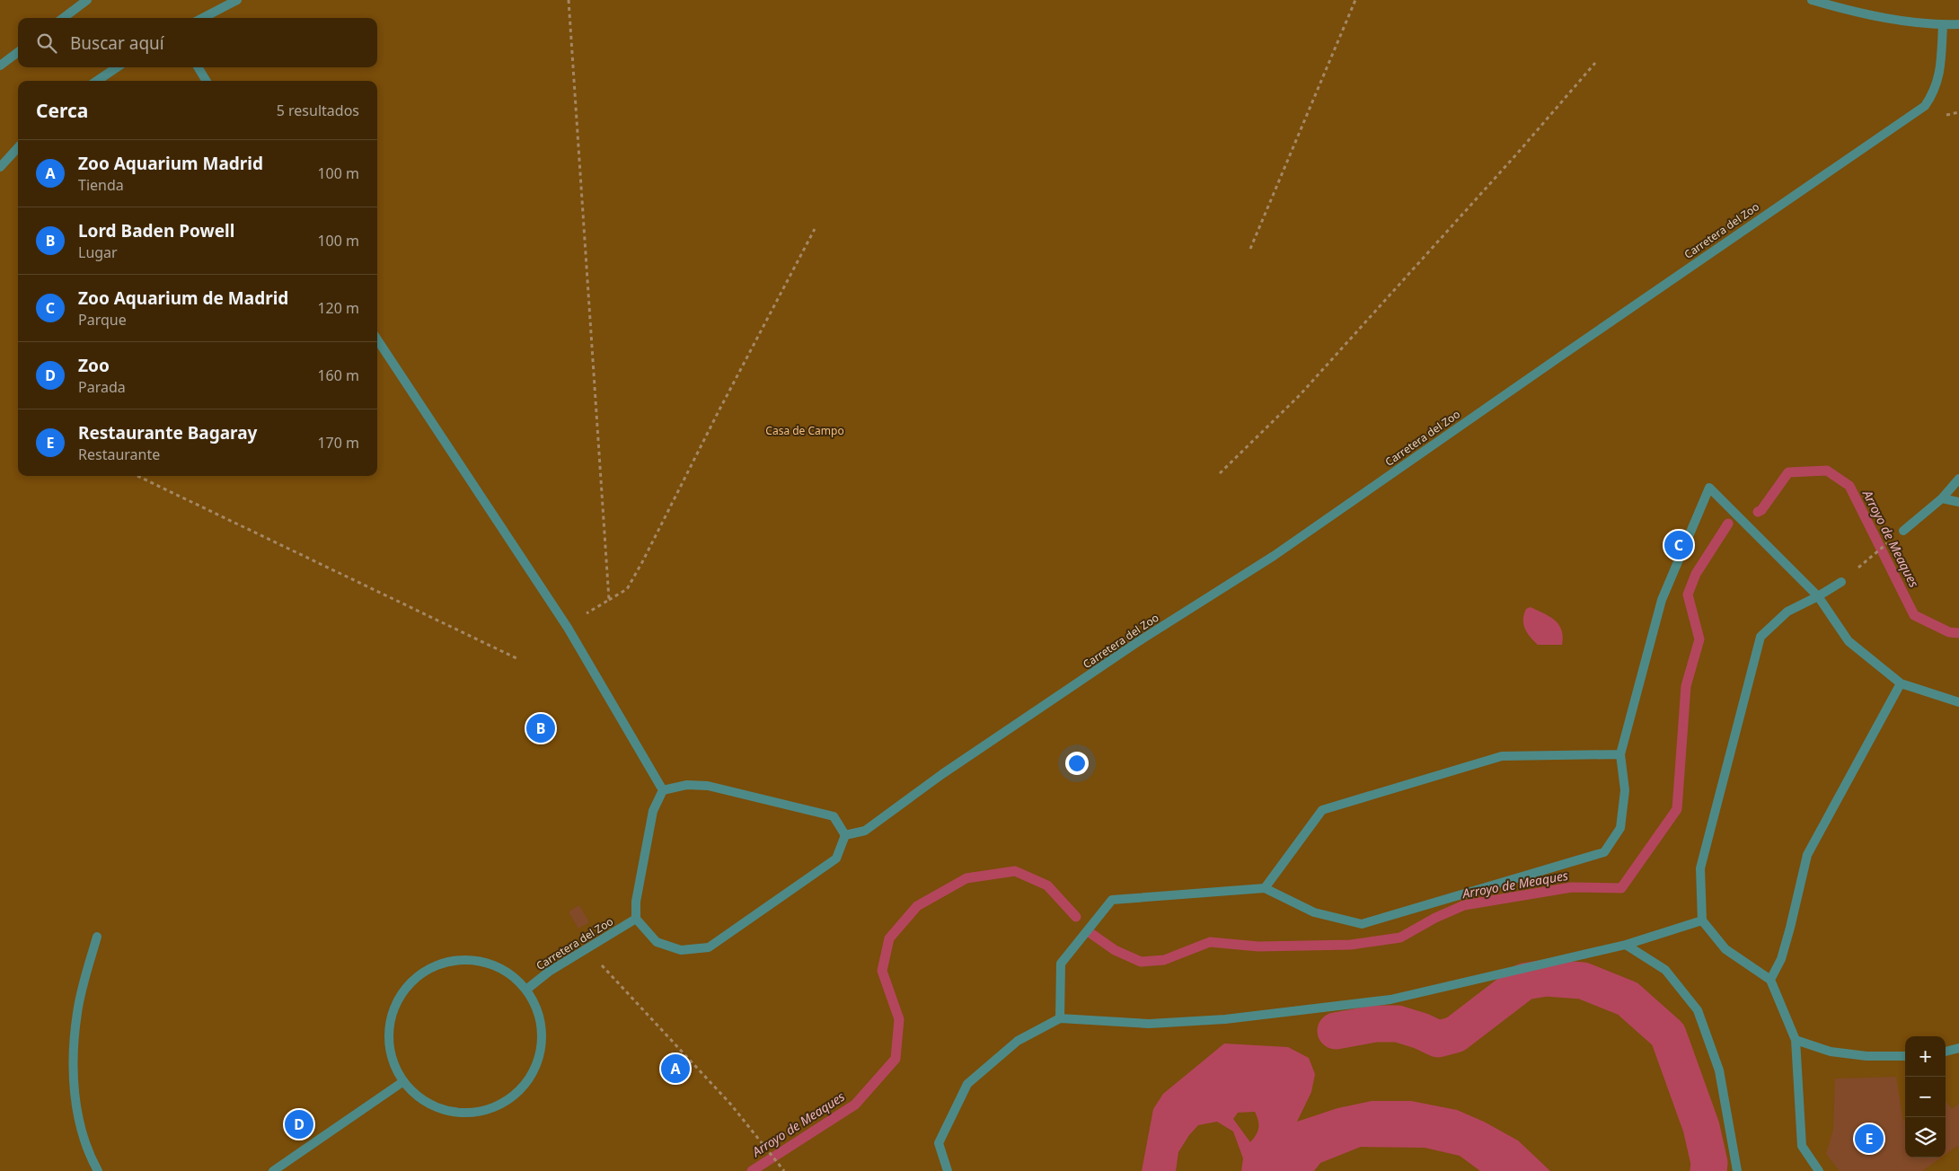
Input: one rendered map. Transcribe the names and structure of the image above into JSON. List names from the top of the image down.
{
  "streets": {
    "street": ["Carretera del Zoo"]
  },
  "water": ["Arroyo de Meaques"],
  "parks": ["Casa de Campo"],
  "page": {
    "search": "Buscar aquí",
    "heading": ["Cerca", "5 resultados"],
    "list": [
      {
        "mark": "A",
        "name": "Zoo Aquarium Madrid",
        "note": "Tienda",
        "value": "100 m"
      },
      {
        "mark": "B",
        "name": "Lord Baden Powell",
        "note": "Lugar",
        "value": "100 m"
      },
      {
        "mark": "C",
        "name": "Zoo Aquarium de Madrid",
        "note": "Parque",
        "value": "120 m"
      },
      {
        "mark": "D",
        "name": "Zoo",
        "note": "Parada",
        "value": "160 m"
      },
      {
        "mark": "E",
        "name": "Restaurante Bagaray",
        "note": "Restaurante",
        "value": "170 m"
      }
    ],
    "pins": [
      "C",
      "B",
      "A",
      "D",
      "E"
    ],
    "map_buttons": ["+", "−"]
  }
}
